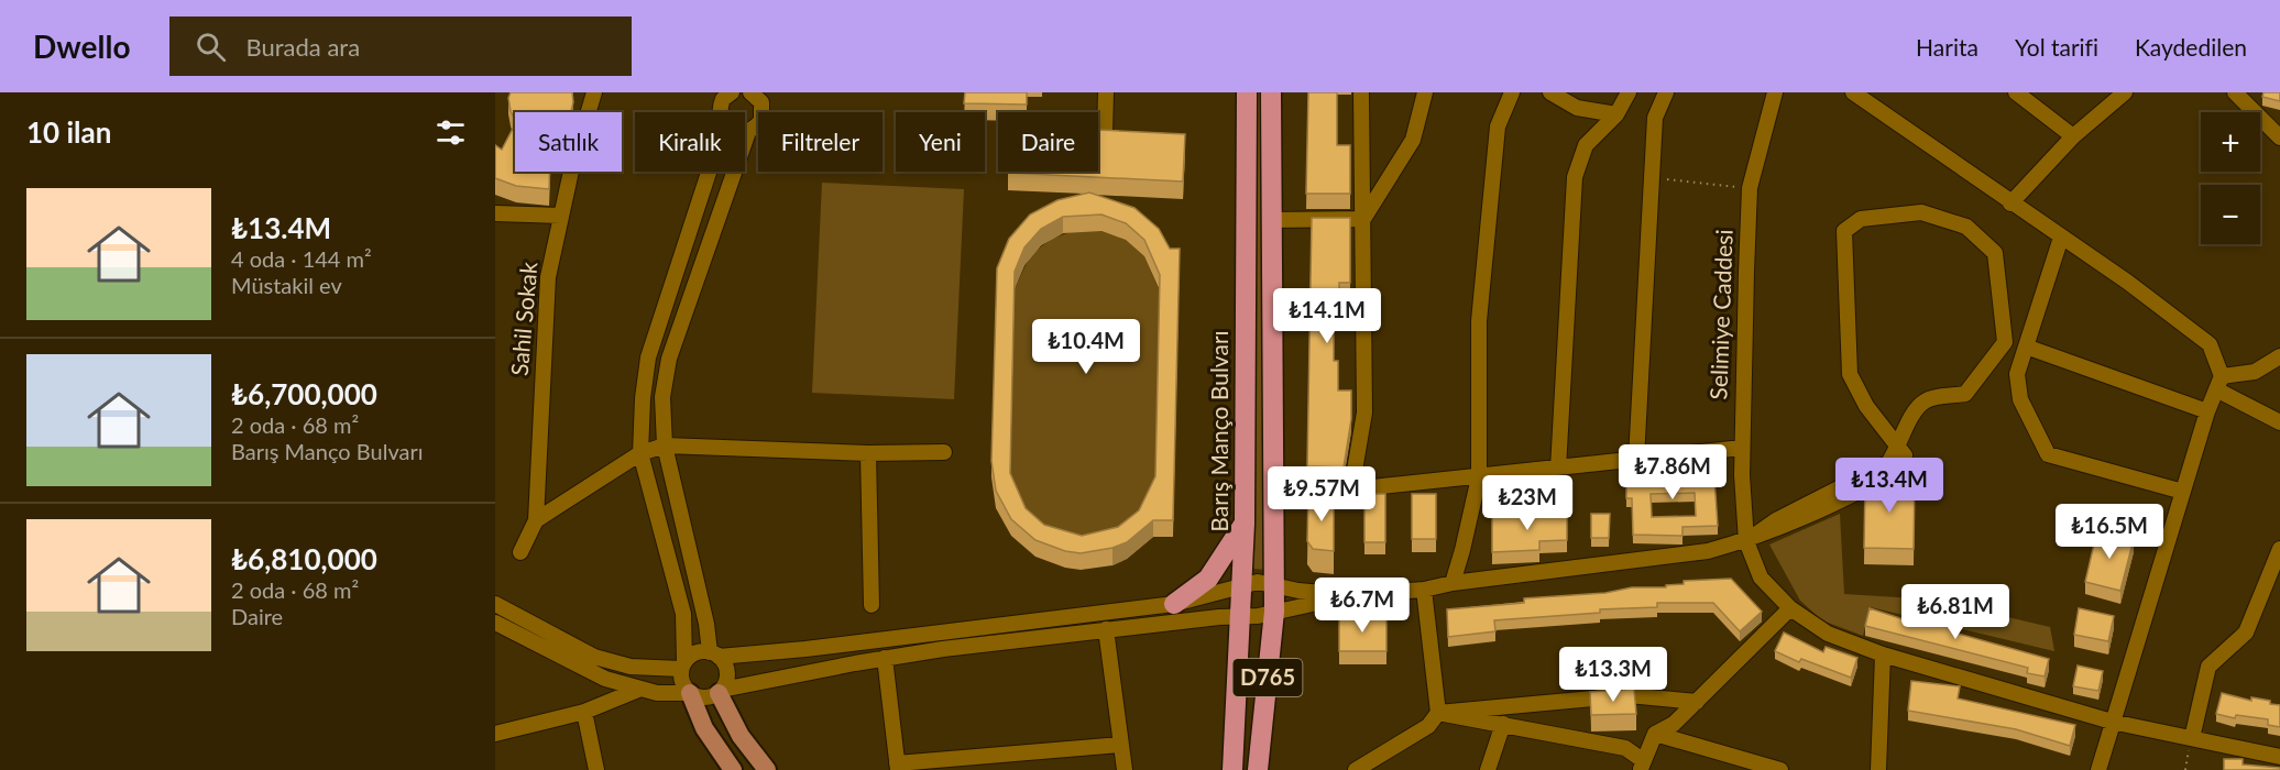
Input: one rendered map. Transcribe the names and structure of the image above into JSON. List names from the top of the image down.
{
  "streets": {
    "highway": ["Barış Manço Bulvarı", "D765"],
    "street": ["Selimiye Caddesi", "Sahil Sokak"]
  },
  "page": {
    "header": "Dwello",
    "search": "Burada ara",
    "nav": ["Harita", "Yol tarifi", "Kaydedilen"],
    "heading": "10 ilan",
    "map_buttons": ["+", "−"],
    "chip": [
      "Satılık",
      "Kiralık",
      "Filtreler",
      "Yeni",
      "Daire"
    ],
    "list": [
      {
        "name": "₺13.4M",
        "note": "4 oda · 144 m² · Müstakil ev"
      },
      {
        "name": "₺6,700,000",
        "note": "2 oda · 68 m² · Barış Manço Bulvarı"
      },
      {
        "name": "₺6,810,000",
        "note": "2 oda · 68 m² · Daire"
      }
    ],
    "price": [
      "₺14.1M",
      "₺10.4M",
      "₺7.86M",
      "₺13.4M",
      "₺9.57M",
      "₺23M",
      "₺16.5M",
      "₺6.7M",
      "₺6.81M",
      "₺13.3M"
    ]
  }
}
